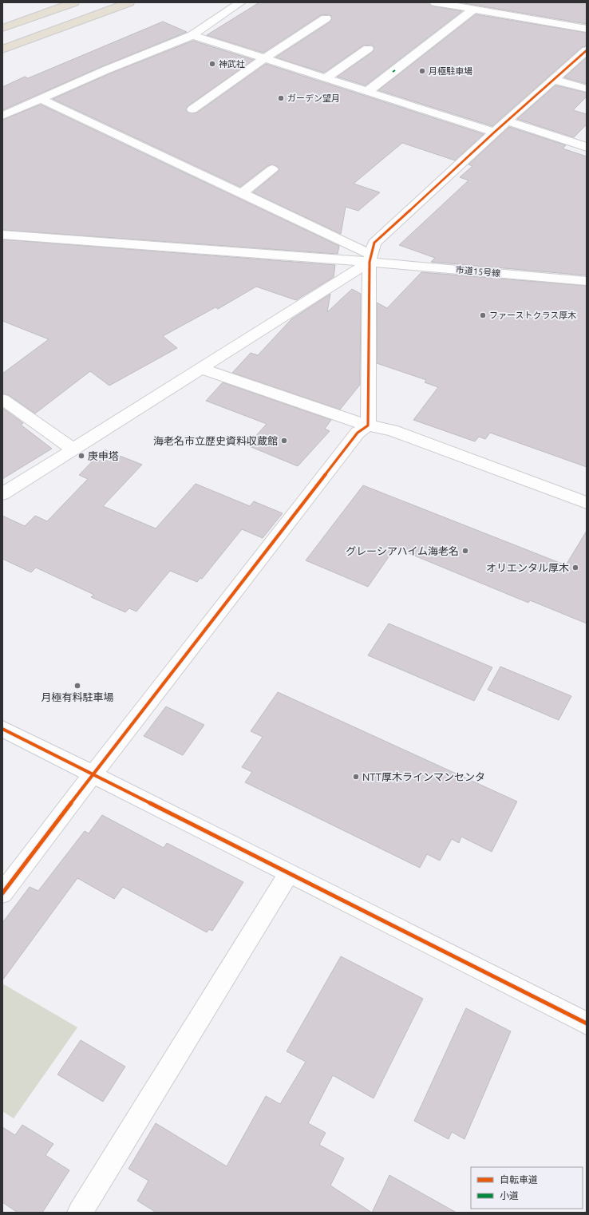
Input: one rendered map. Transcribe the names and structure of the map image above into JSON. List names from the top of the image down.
{
  "streets": {
    "street": ["市道15号線"]
  },
  "places": [
    "神武社",
    "月極駐車場",
    "ガーデン望月",
    "ファーストクラス厚木",
    "海老名市立歴史資料収蔵館",
    "庚申塔",
    "グレーシアハイム海老名",
    "オリエンタル厚木",
    "月極有料駐車場",
    "NTT厚木ラインマンセンタ"
  ],
  "legend": ["自転車道", "小道"]
}
